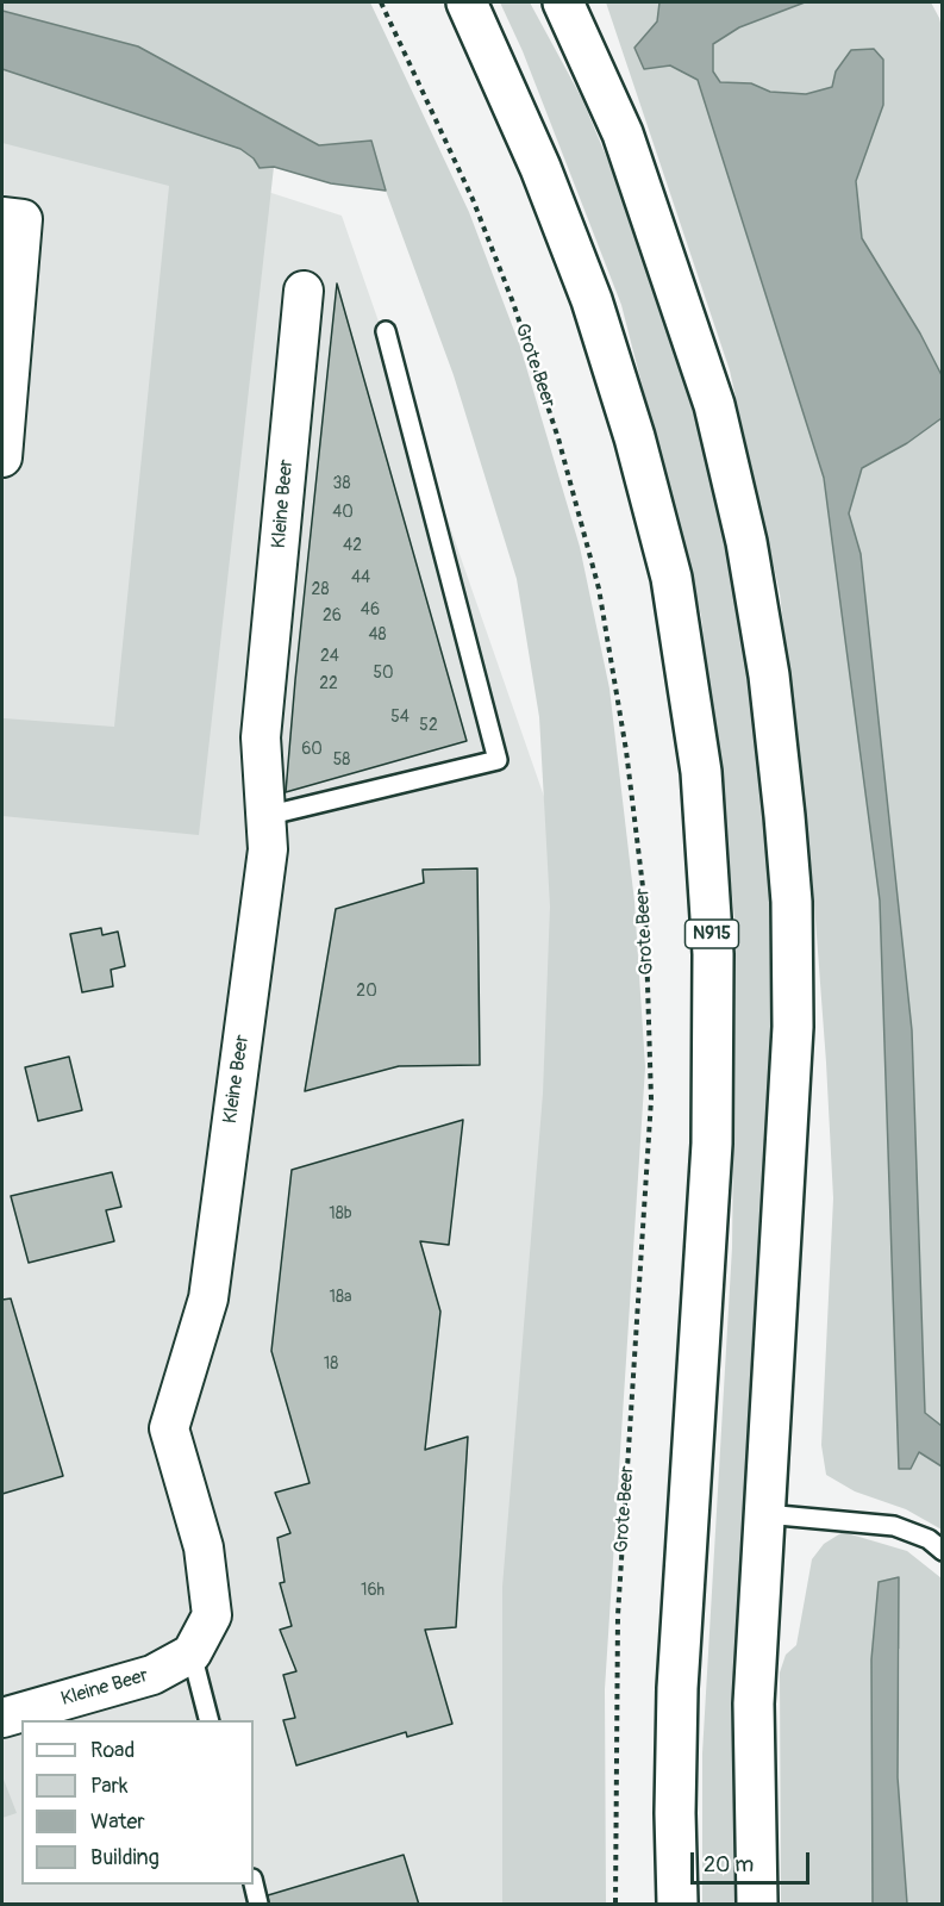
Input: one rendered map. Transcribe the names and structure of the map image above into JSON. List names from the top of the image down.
{
  "streets": {
    "main road": ["N915"],
    "street": ["Kleine Beer"],
    "path": ["Grote Beer"]
  },
  "house_numbers": [
    "38",
    "40",
    "42",
    "44",
    "28",
    "46",
    "26",
    "48",
    "24",
    "50",
    "22",
    "54",
    "52",
    "60",
    "58",
    "20",
    "18b",
    "18a",
    "18",
    "16h"
  ],
  "legend": [
    "Road",
    "Park",
    "Water",
    "Building"
  ],
  "scale_bar": "20 m"
}
